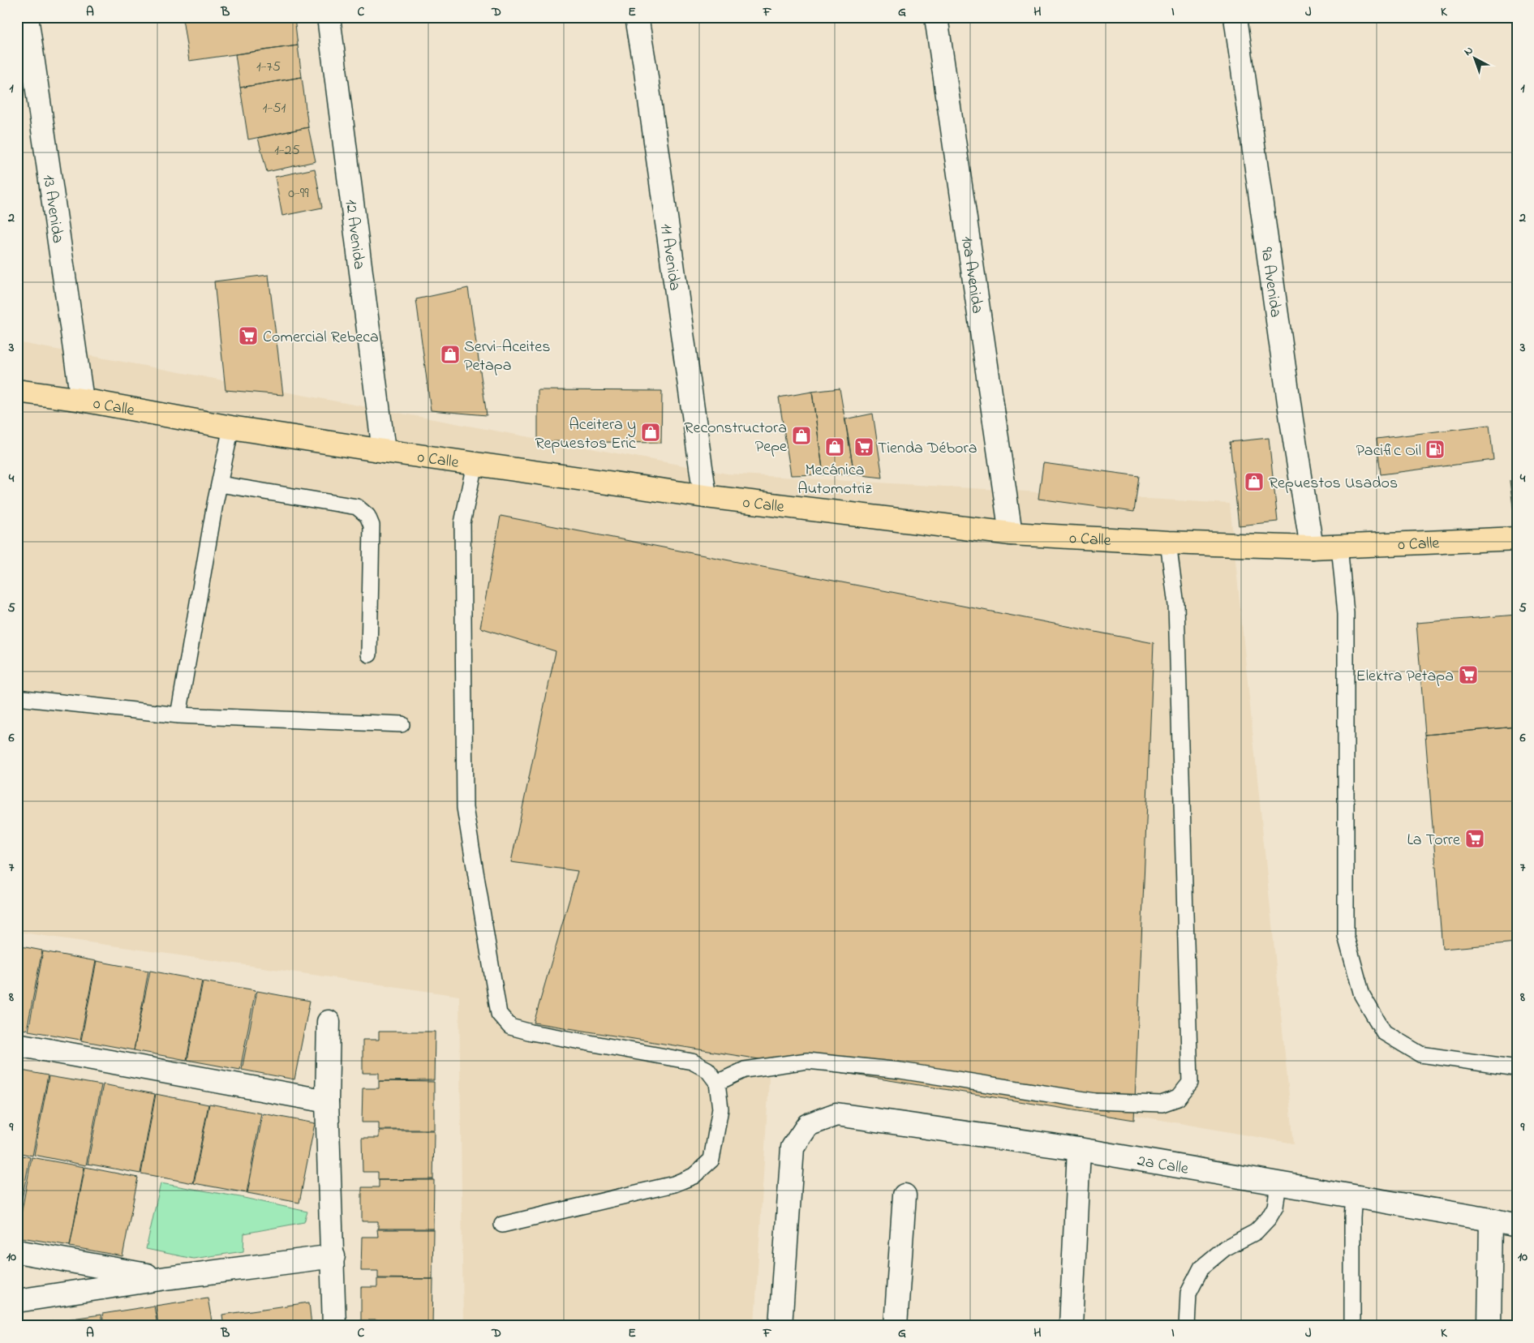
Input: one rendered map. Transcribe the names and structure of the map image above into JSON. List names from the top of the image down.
{
  "streets": {
    "main road": ["0 Calle"],
    "street": [
      "13 Avenida",
      "12 Avenida",
      "11 Avenida",
      "10a Avenida",
      "9a Avenida",
      "2a Calle"
    ]
  },
  "crossings": [
    ["13 Avenida", "0 Calle"],
    ["12 Avenida", "0 Calle"],
    ["11 Avenida", "0 Calle"],
    ["10a Avenida", "0 Calle"],
    ["9a Avenida", "0 Calle"]
  ],
  "places": {
    "supermarket": [
      "Comercial Rebeca",
      "Tienda Débora",
      "Elektra Petapa",
      "La Torre"
    ],
    "shop": [
      "Servi-Aceites Petapa",
      "Aceitera y Repuestos Eric",
      "Reconstructora Pepe",
      "Mecánica Automotriz",
      "Repuestos Usados"
    ],
    "fuel station": ["Pacific Oil"]
  },
  "house_numbers": [
    "1-75",
    "1-51",
    "1-25",
    "0-99"
  ],
  "north": "top left",
  "grid": {
    "columns": [
      "A",
      "B",
      "C",
      "D",
      "E",
      "F",
      "G",
      "H",
      "I",
      "J",
      "K"
    ],
    "rows": [
      "1",
      "2",
      "3",
      "4",
      "5",
      "6",
      "7",
      "8",
      "9",
      "10"
    ]
  }
}
